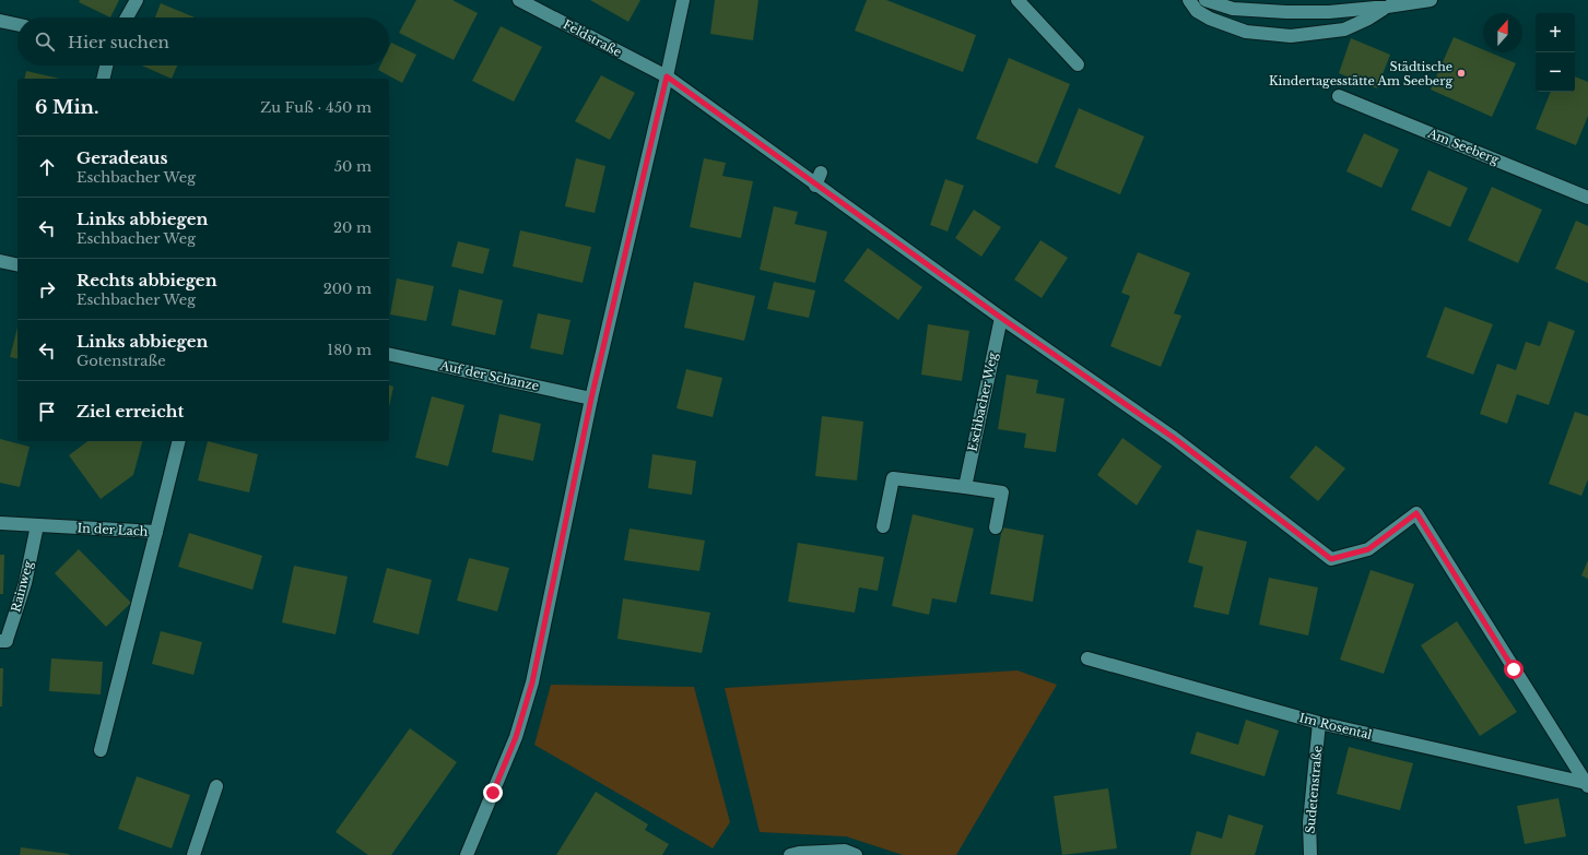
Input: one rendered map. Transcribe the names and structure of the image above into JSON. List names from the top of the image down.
{
  "streets": {
    "street": [
      "Feldstraße",
      "Am Seeberg",
      "Auf der Schanze",
      "Eschbacher Weg",
      "In der Lach",
      "Rainweg",
      "Im Rosental",
      "Sudetenstraße"
    ]
  },
  "crossings": [
    ["In der Lach", "Rainweg"],
    ["Im Rosental", "Sudetenstraße"]
  ],
  "places": ["Städtische Kindertagesstätte Am Seeberg"],
  "north": "top",
  "page": {
    "map_buttons": ["+", "−"],
    "search": "Hier suchen",
    "heading": ["6 Min.", "Zu Fuß · 450 m"],
    "list": [
      ["Geradeaus", "Eschbacher Weg", "50 m"],
      ["Links abbiegen", "Eschbacher Weg", "20 m"],
      ["Rechts abbiegen", "Eschbacher Weg", "200 m"],
      ["Links abbiegen", "Gotenstraße", "180 m"],
      "Ziel erreicht"
    ]
  }
}
